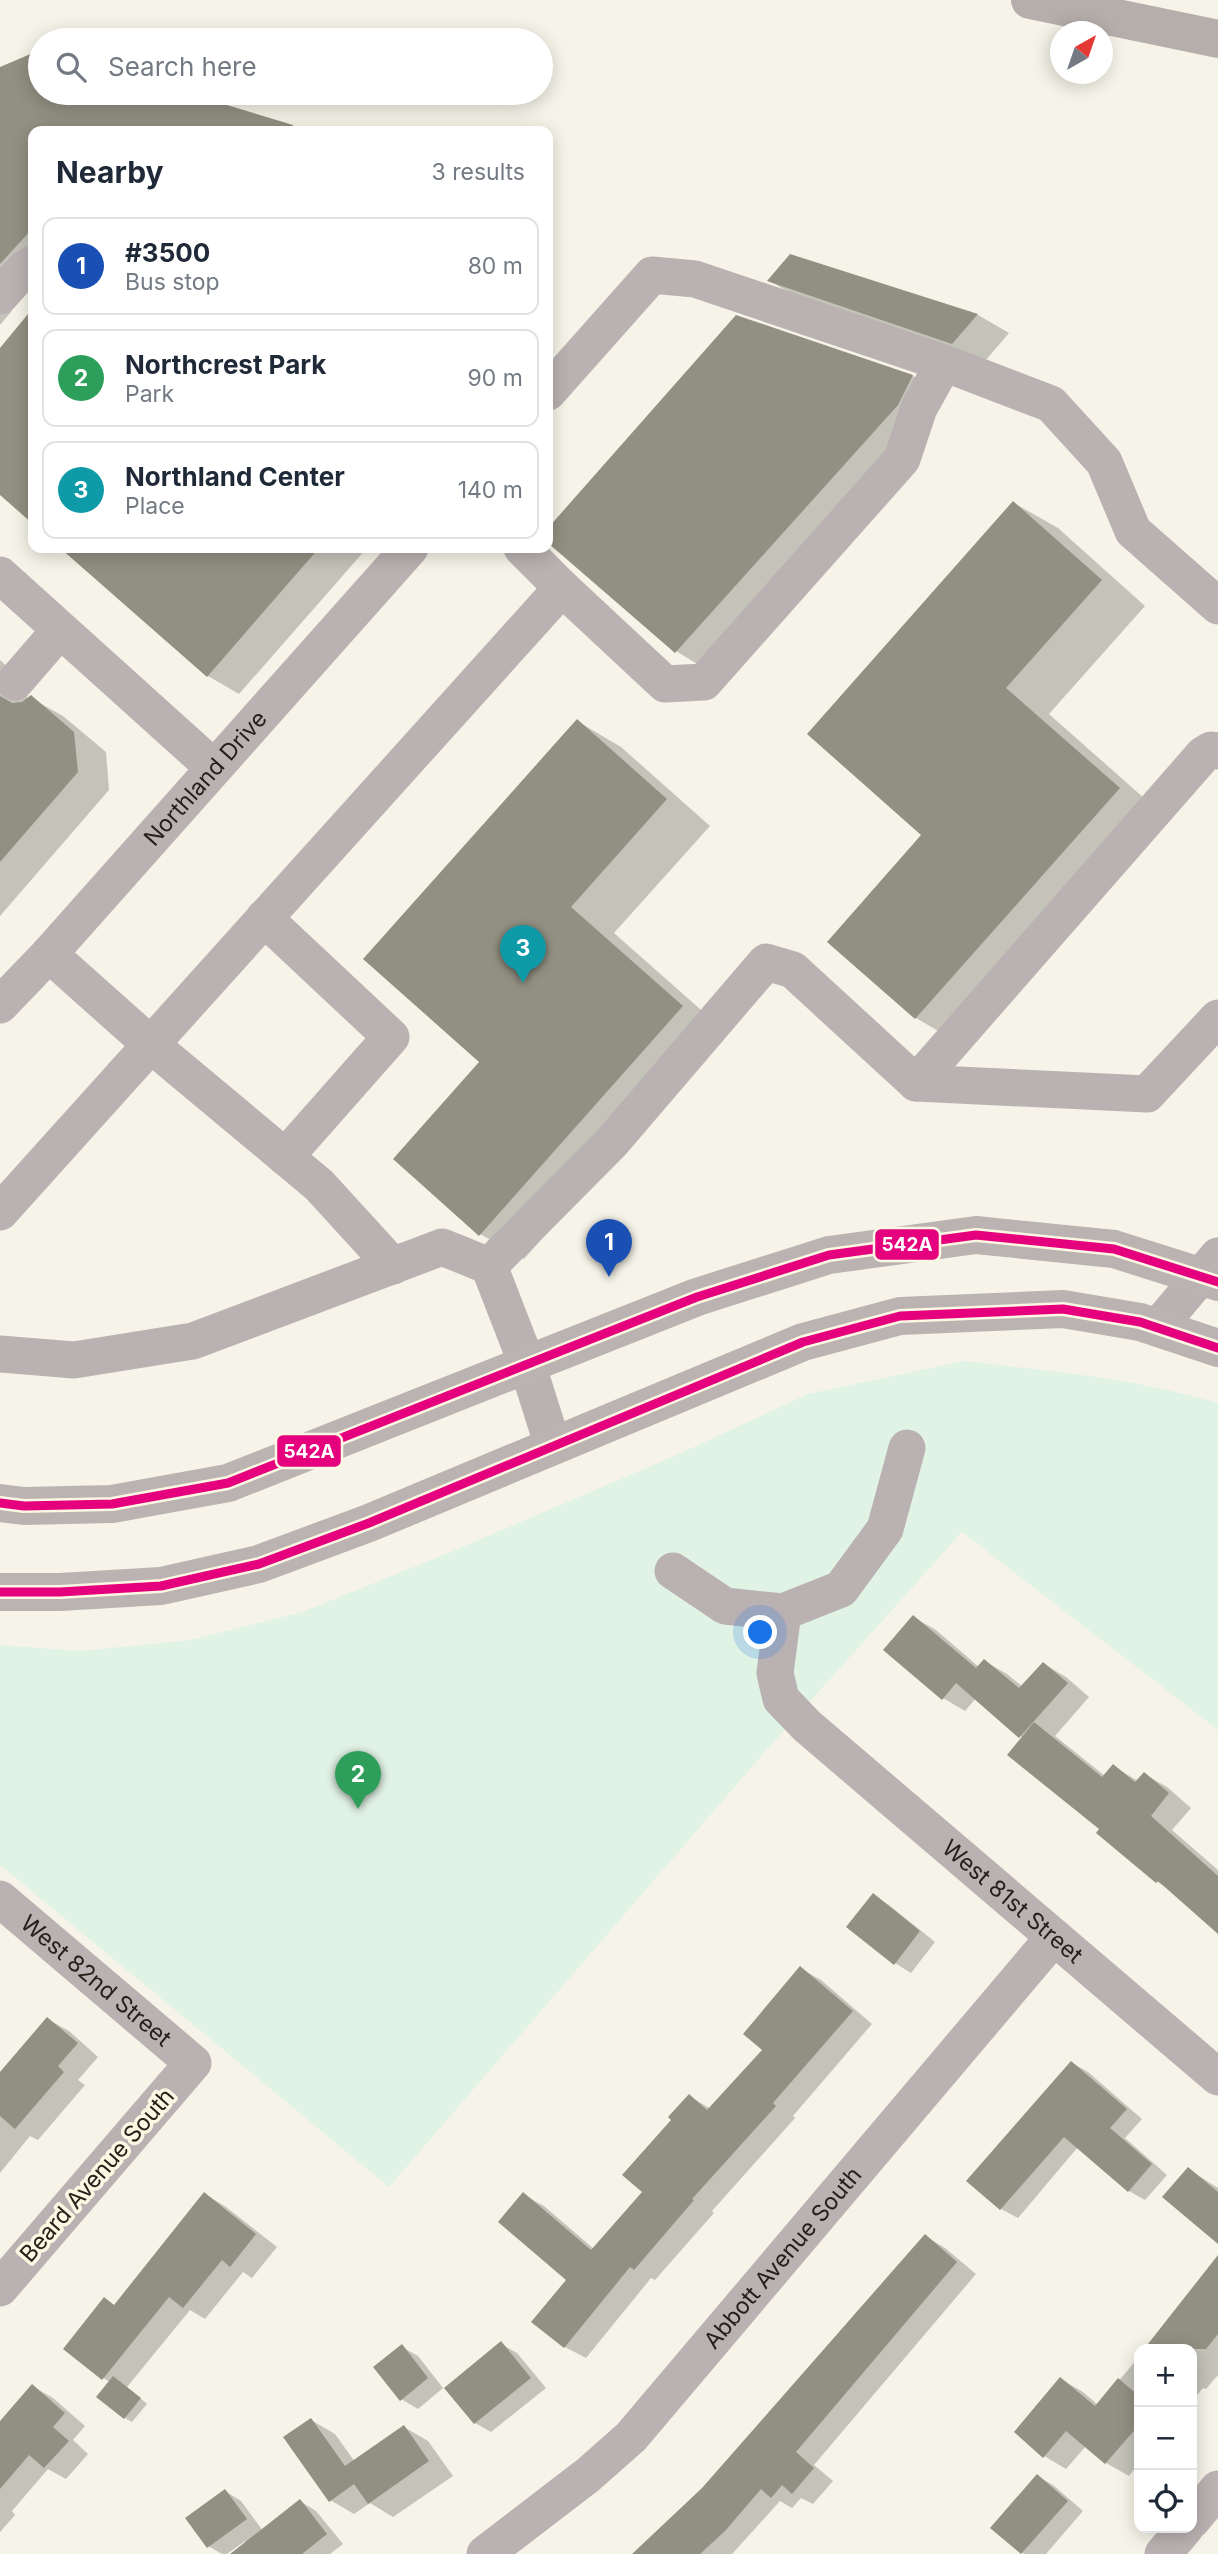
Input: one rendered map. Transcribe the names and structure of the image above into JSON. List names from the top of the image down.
{
  "streets": {
    "street": [
      "Northland Drive",
      "West 81st Street",
      "West 82nd Street",
      "Beard Avenue South",
      "Abbott Avenue South"
    ]
  },
  "crossings": [
    ["West 81st Street", "Abbott Avenue South"],
    ["West 82nd Street", "Beard Avenue South"]
  ],
  "lines": ["transit line 542A"],
  "north": "top right",
  "page": {
    "search": "Search here",
    "heading": ["Nearby", "3 results"],
    "list": [
      {
        "mark": "1",
        "name": "#3500",
        "note": "Bus stop",
        "value": "80 m"
      },
      {
        "mark": "2",
        "name": "Northcrest Park",
        "note": "Park",
        "value": "90 m"
      },
      {
        "mark": "3",
        "name": "Northland Center",
        "note": "Place",
        "value": "140 m"
      }
    ],
    "pins": ["3", "1", "2"],
    "map_buttons": ["+", "−"]
  }
}
